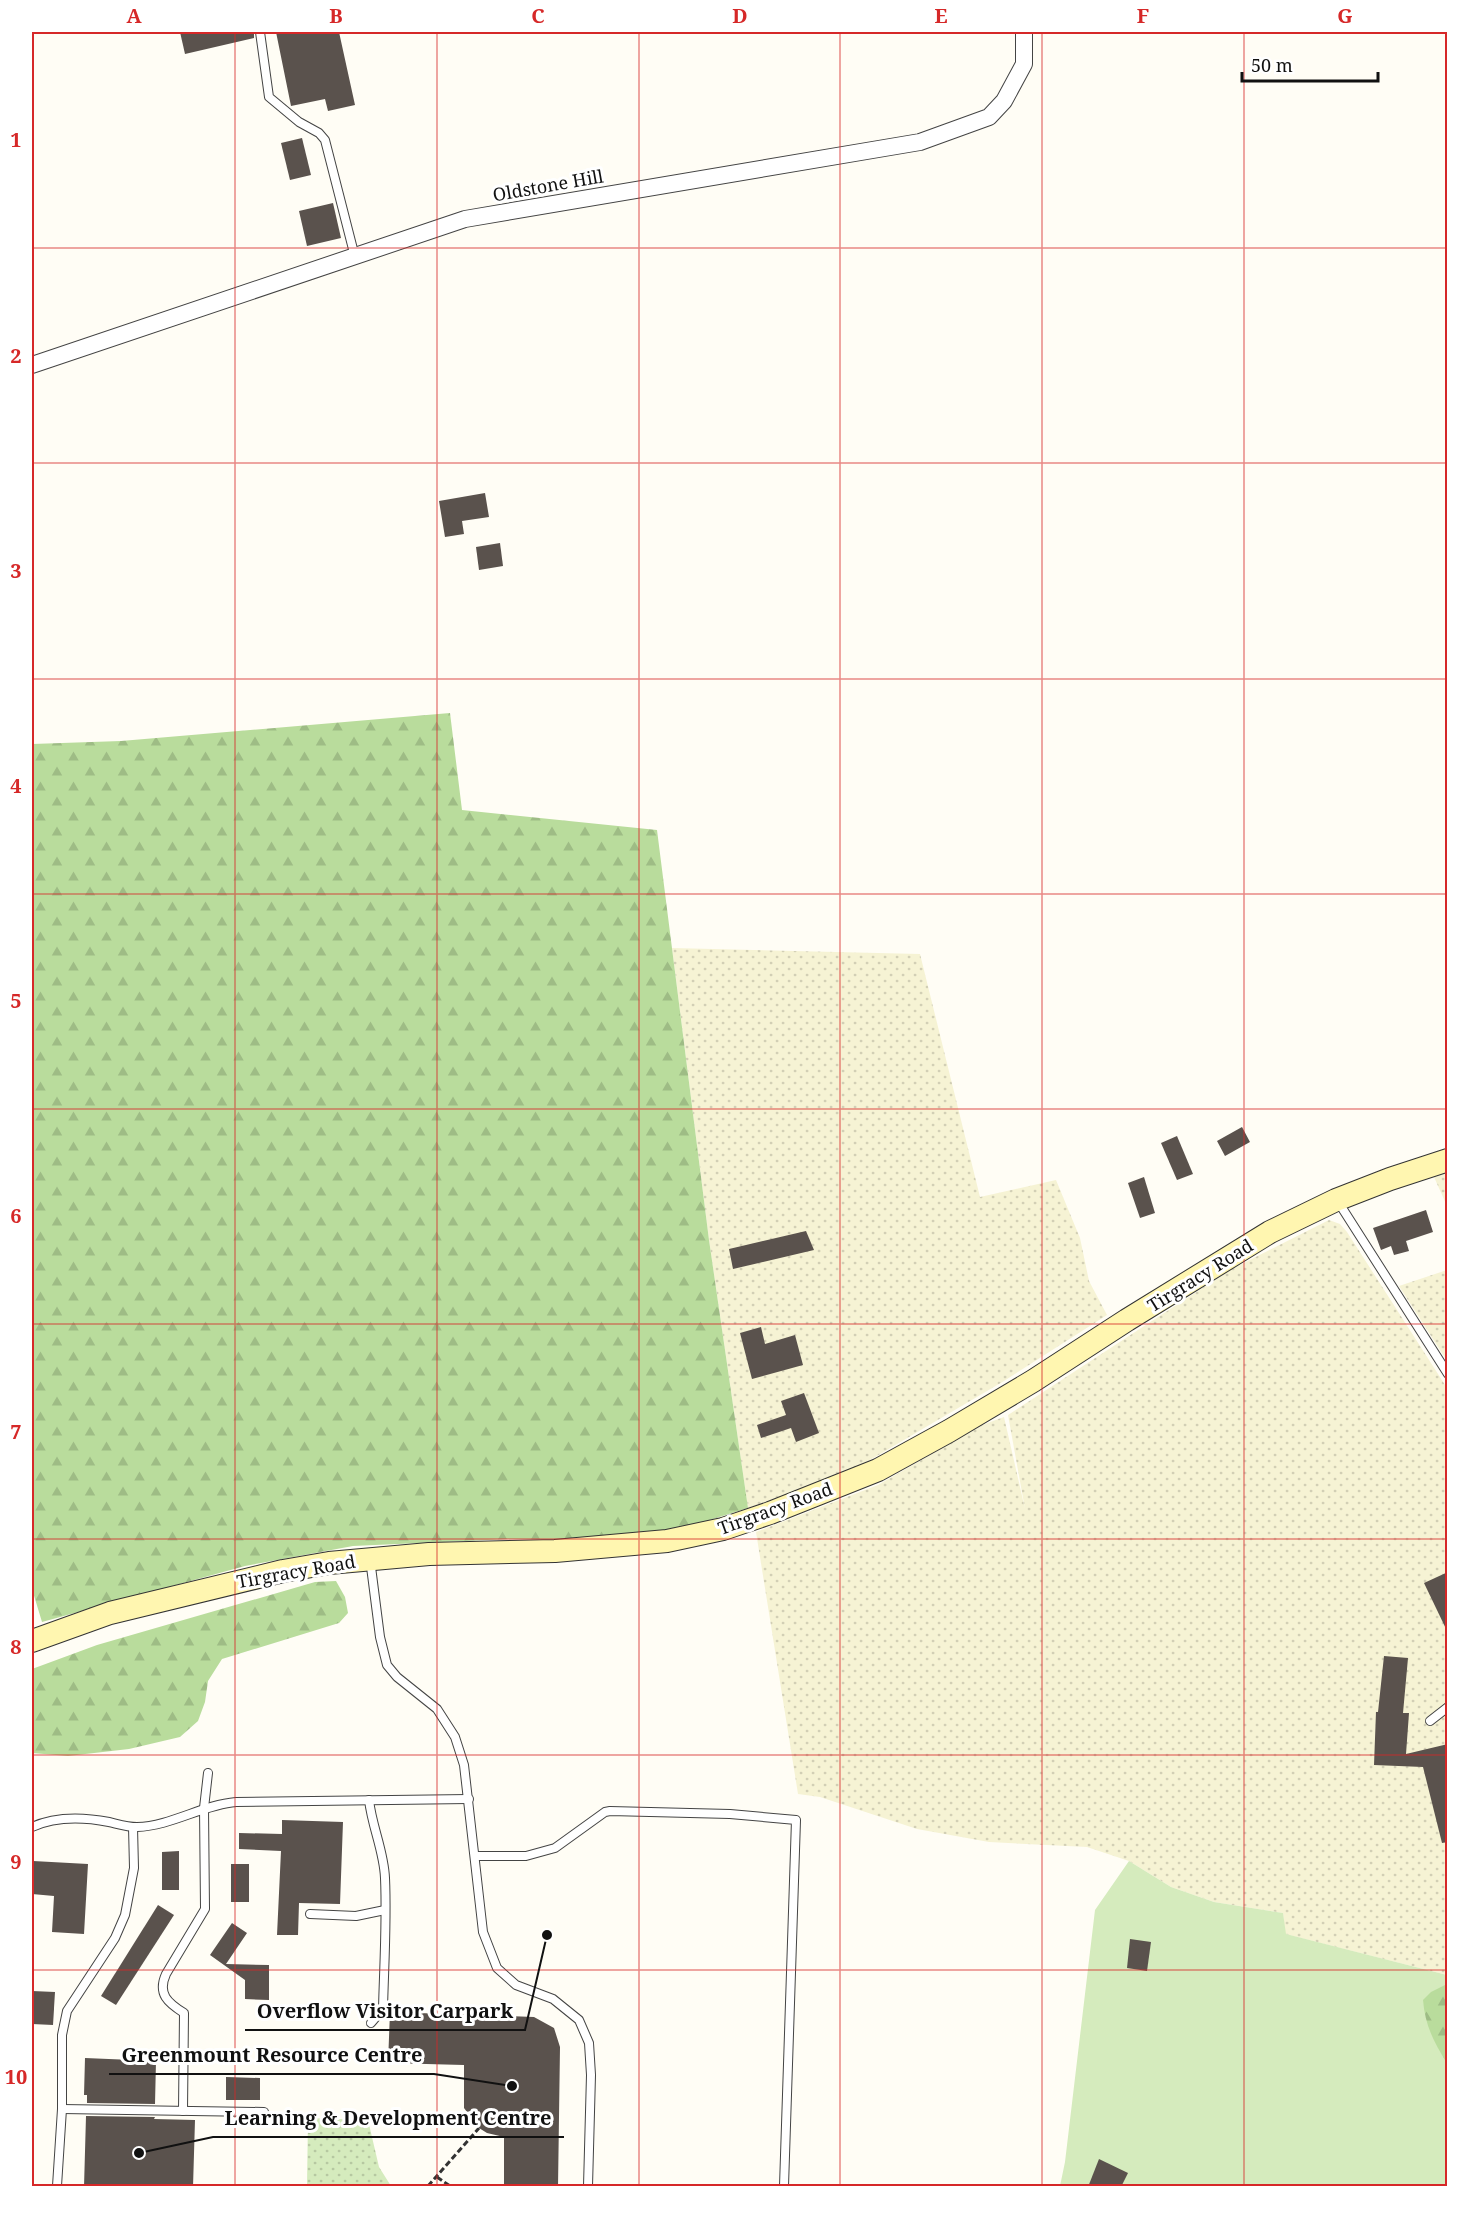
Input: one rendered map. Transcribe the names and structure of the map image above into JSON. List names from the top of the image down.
{
  "streets": {
    "street": ["Oldstone Hill", "Tirgracy Road"]
  },
  "places": ["Overflow Visitor Carpark", "Greenmount Resource Centre", "Learning & Development Centre"],
  "scale_bar": "50 m",
  "grid": {
    "columns": [
      "A",
      "B",
      "C",
      "D",
      "E",
      "F",
      "G"
    ],
    "rows": [
      "1",
      "2",
      "3",
      "4",
      "5",
      "6",
      "7",
      "8",
      "9",
      "10"
    ]
  }
}
